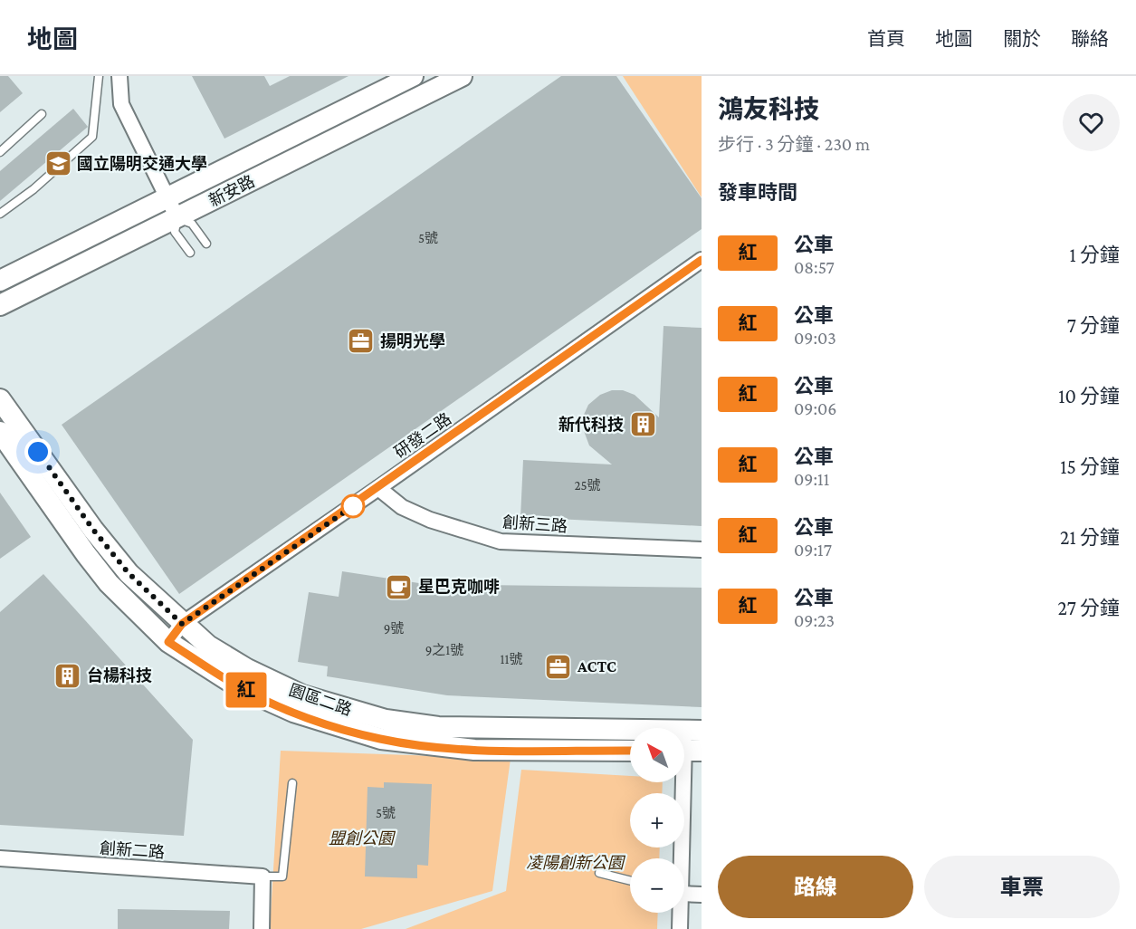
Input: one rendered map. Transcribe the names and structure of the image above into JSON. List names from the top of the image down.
{
  "streets": {
    "street": [
      "新安路",
      "研發二路",
      "創新三路",
      "園區二路",
      "創新二路"
    ]
  },
  "crossings": [
    ["研發二路", "創新三路"],
    ["研發二路", "園區二路"]
  ],
  "parks": ["盟創公園", "凌陽創新公園"],
  "places": {
    "school or university": ["國立陽明交通大學"],
    "office": ["揚明光學", "ACTC"],
    "building": ["新代科技", "台楊科技"],
    "cafe": ["星巴克咖啡"]
  },
  "lines": ["bus line 紅"],
  "house_numbers": [
    "5號",
    "25號",
    "9號",
    "9之1號",
    "11號",
    "5號"
  ],
  "north": "top left",
  "page": {
    "header": "地圖",
    "nav": [
      "首頁",
      "地圖",
      "關於",
      "聯絡"
    ],
    "on_map": "紅",
    "heading": [
      ["鴻友科技", "步行 · 3 分鐘 · 230 m"],
      "發車時間"
    ],
    "list": [
      {
        "mark": "紅",
        "name": "公車",
        "note": "08:57",
        "value": "1 分鐘"
      },
      {
        "mark": "紅",
        "name": "公車",
        "note": "09:03",
        "value": "7 分鐘"
      },
      {
        "mark": "紅",
        "name": "公車",
        "note": "09:06",
        "value": "10 分鐘"
      },
      {
        "mark": "紅",
        "name": "公車",
        "note": "09:11",
        "value": "15 分鐘"
      },
      {
        "mark": "紅",
        "name": "公車",
        "note": "09:17",
        "value": "21 分鐘"
      },
      {
        "mark": "紅",
        "name": "公車",
        "note": "09:23",
        "value": "27 分鐘"
      }
    ],
    "map_buttons": ["+", "−"],
    "buttons": ["路線", "車票"]
  }
}
